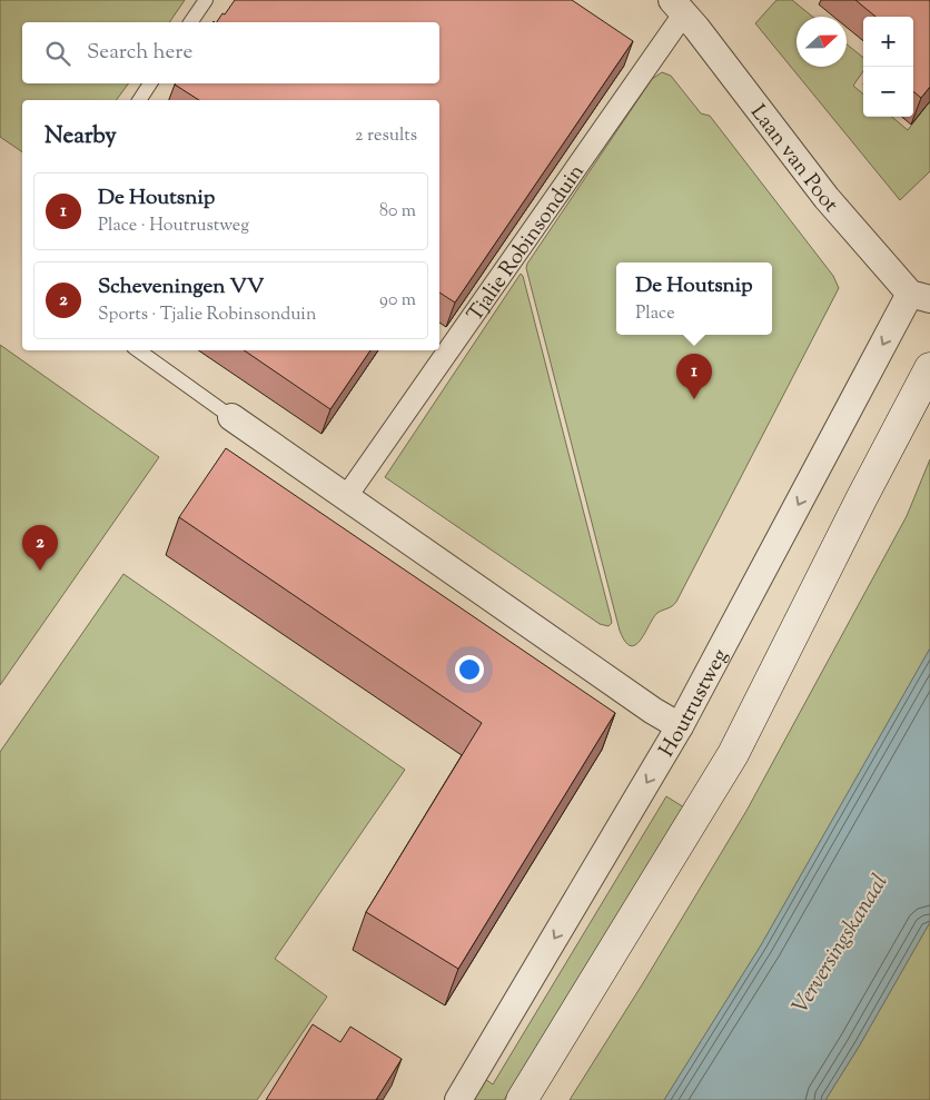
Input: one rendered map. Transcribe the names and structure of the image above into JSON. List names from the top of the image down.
{
  "streets": {
    "street": ["Laan van Poot", "Tjalie Robinsonduin", "Houtrustweg"]
  },
  "crossings": [
    ["Laan van Poot", "Tjalie Robinsonduin"],
    ["Laan van Poot", "Houtrustweg"]
  ],
  "one_way": ["Houtrustweg"],
  "water": ["Verversingskanaal"],
  "north": "right",
  "page": {
    "map_buttons": ["+", "−"],
    "search": "Search here",
    "heading": ["Nearby", "2 results"],
    "list": [
      {
        "mark": "1",
        "name": "De Houtsnip",
        "note": "Place · Houtrustweg",
        "value": "80 m"
      },
      {
        "mark": "2",
        "name": "Scheveningen VV",
        "note": "Sports · Tjalie Robinsonduin",
        "value": "90 m"
      }
    ],
    "popup": ["De Houtsnip", "Place"],
    "pins": ["1", "2"]
  }
}
